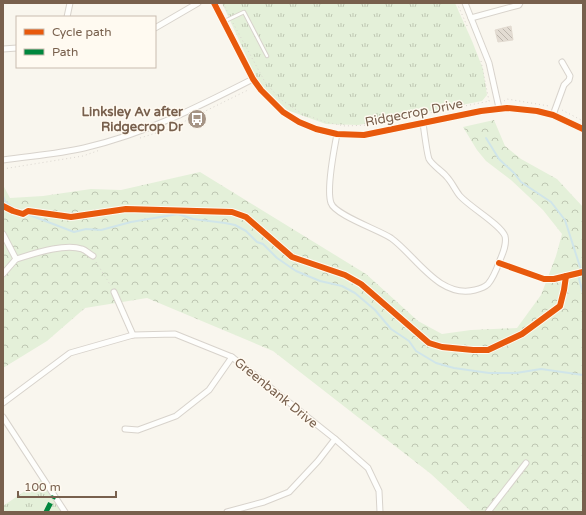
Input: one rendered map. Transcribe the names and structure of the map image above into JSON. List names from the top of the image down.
{
  "streets": {
    "street": ["Ridgecrop Drive", "Greenbank Drive"]
  },
  "places": {
    "bus stop": ["Linksley Av after Ridgecrop Dr"]
  },
  "legend": ["Cycle path", "Path"],
  "scale_bar": "100 m"
}
